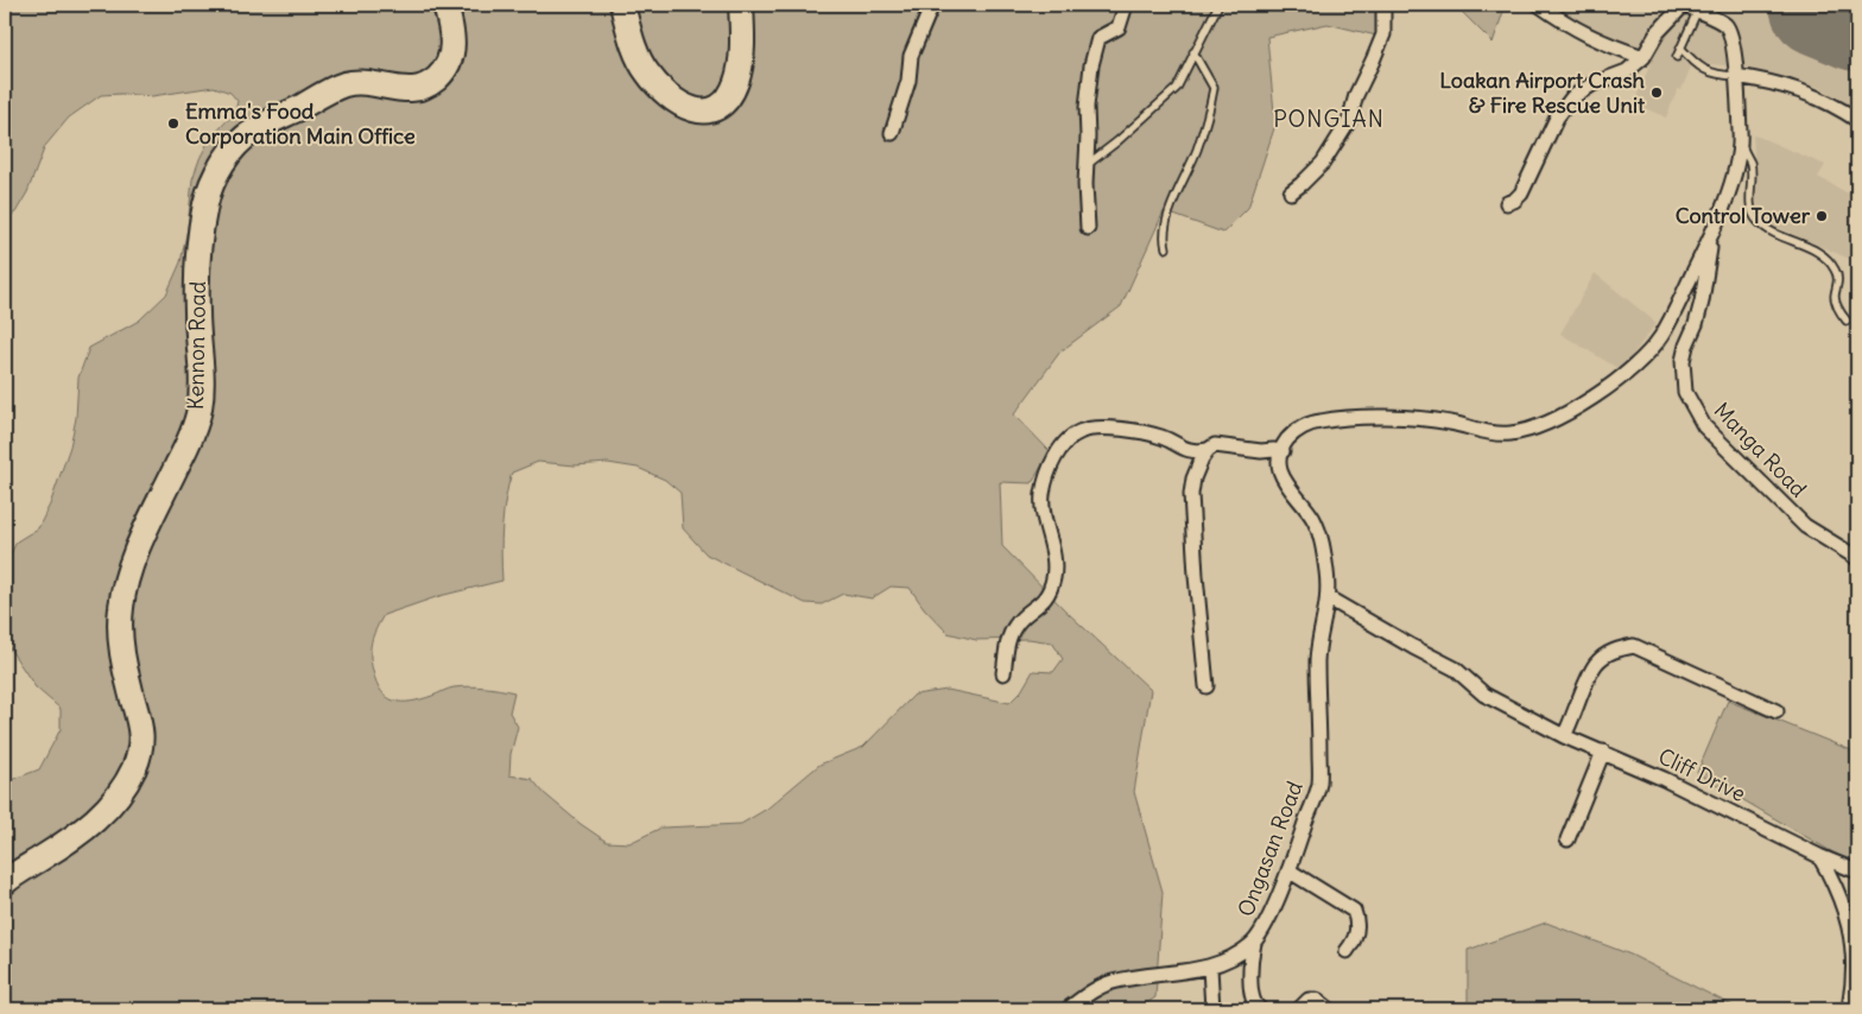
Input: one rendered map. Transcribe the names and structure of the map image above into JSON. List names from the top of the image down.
{
  "streets": {
    "highway": ["Kennon Road"],
    "street": ["Manga Road", "Cliff Drive", "Ongasan Road"]
  },
  "crossings": [
    ["Cliff Drive", "Ongasan Road"]
  ],
  "districts": ["PONGIAN"],
  "places": ["Loakan Airport Crash & Fire Rescue Unit", "Emma's Food Corporation Main Office", "Control Tower"]
}
